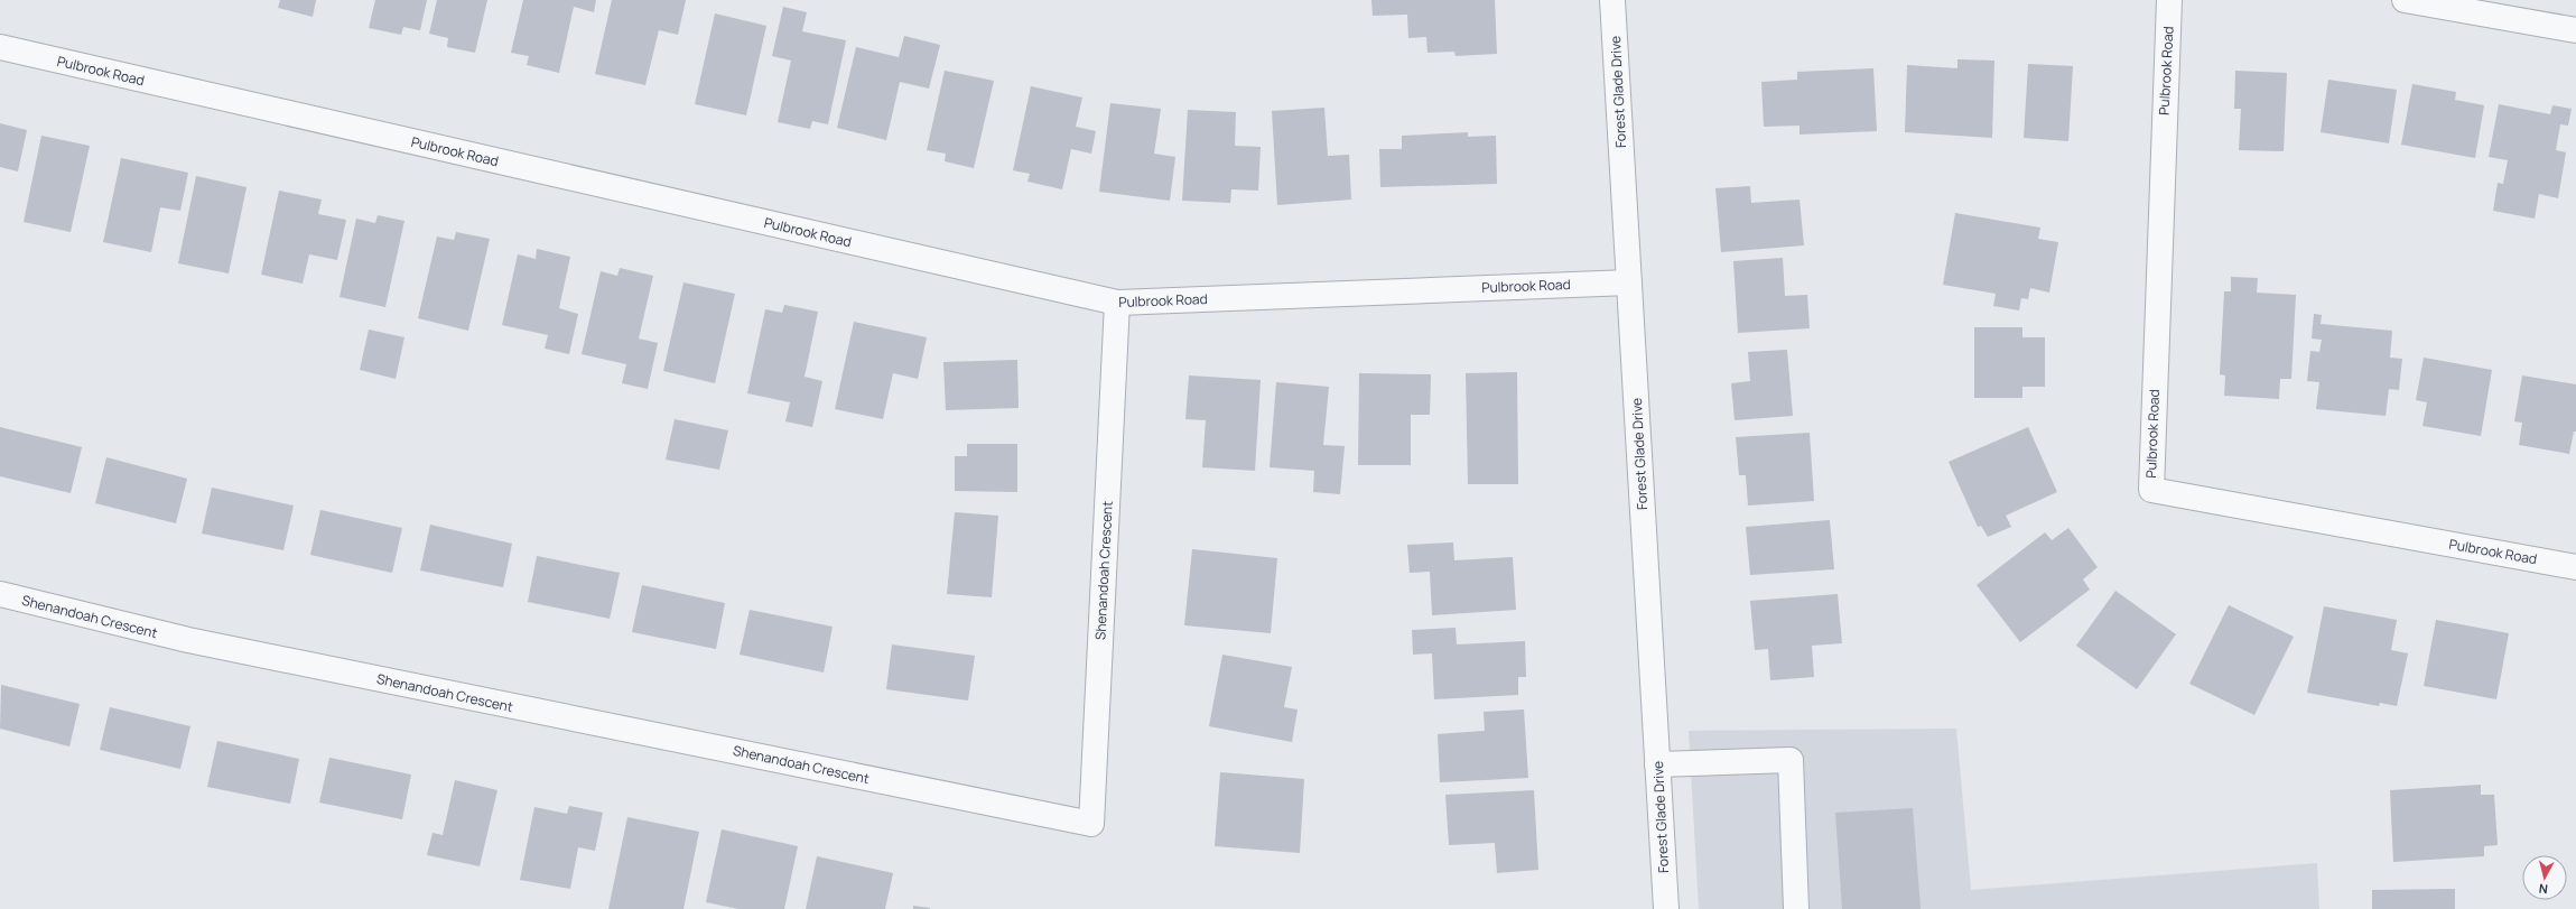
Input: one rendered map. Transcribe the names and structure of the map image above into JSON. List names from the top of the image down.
{
  "streets": {
    "street": ["Pulbrook Road", "Forest Glade Drive", "Shenandoah Crescent"]
  },
  "crossings": [
    ["Pulbrook Road", "Forest Glade Drive"],
    ["Pulbrook Road", "Shenandoah Crescent"]
  ],
  "north": "bottom"
}
